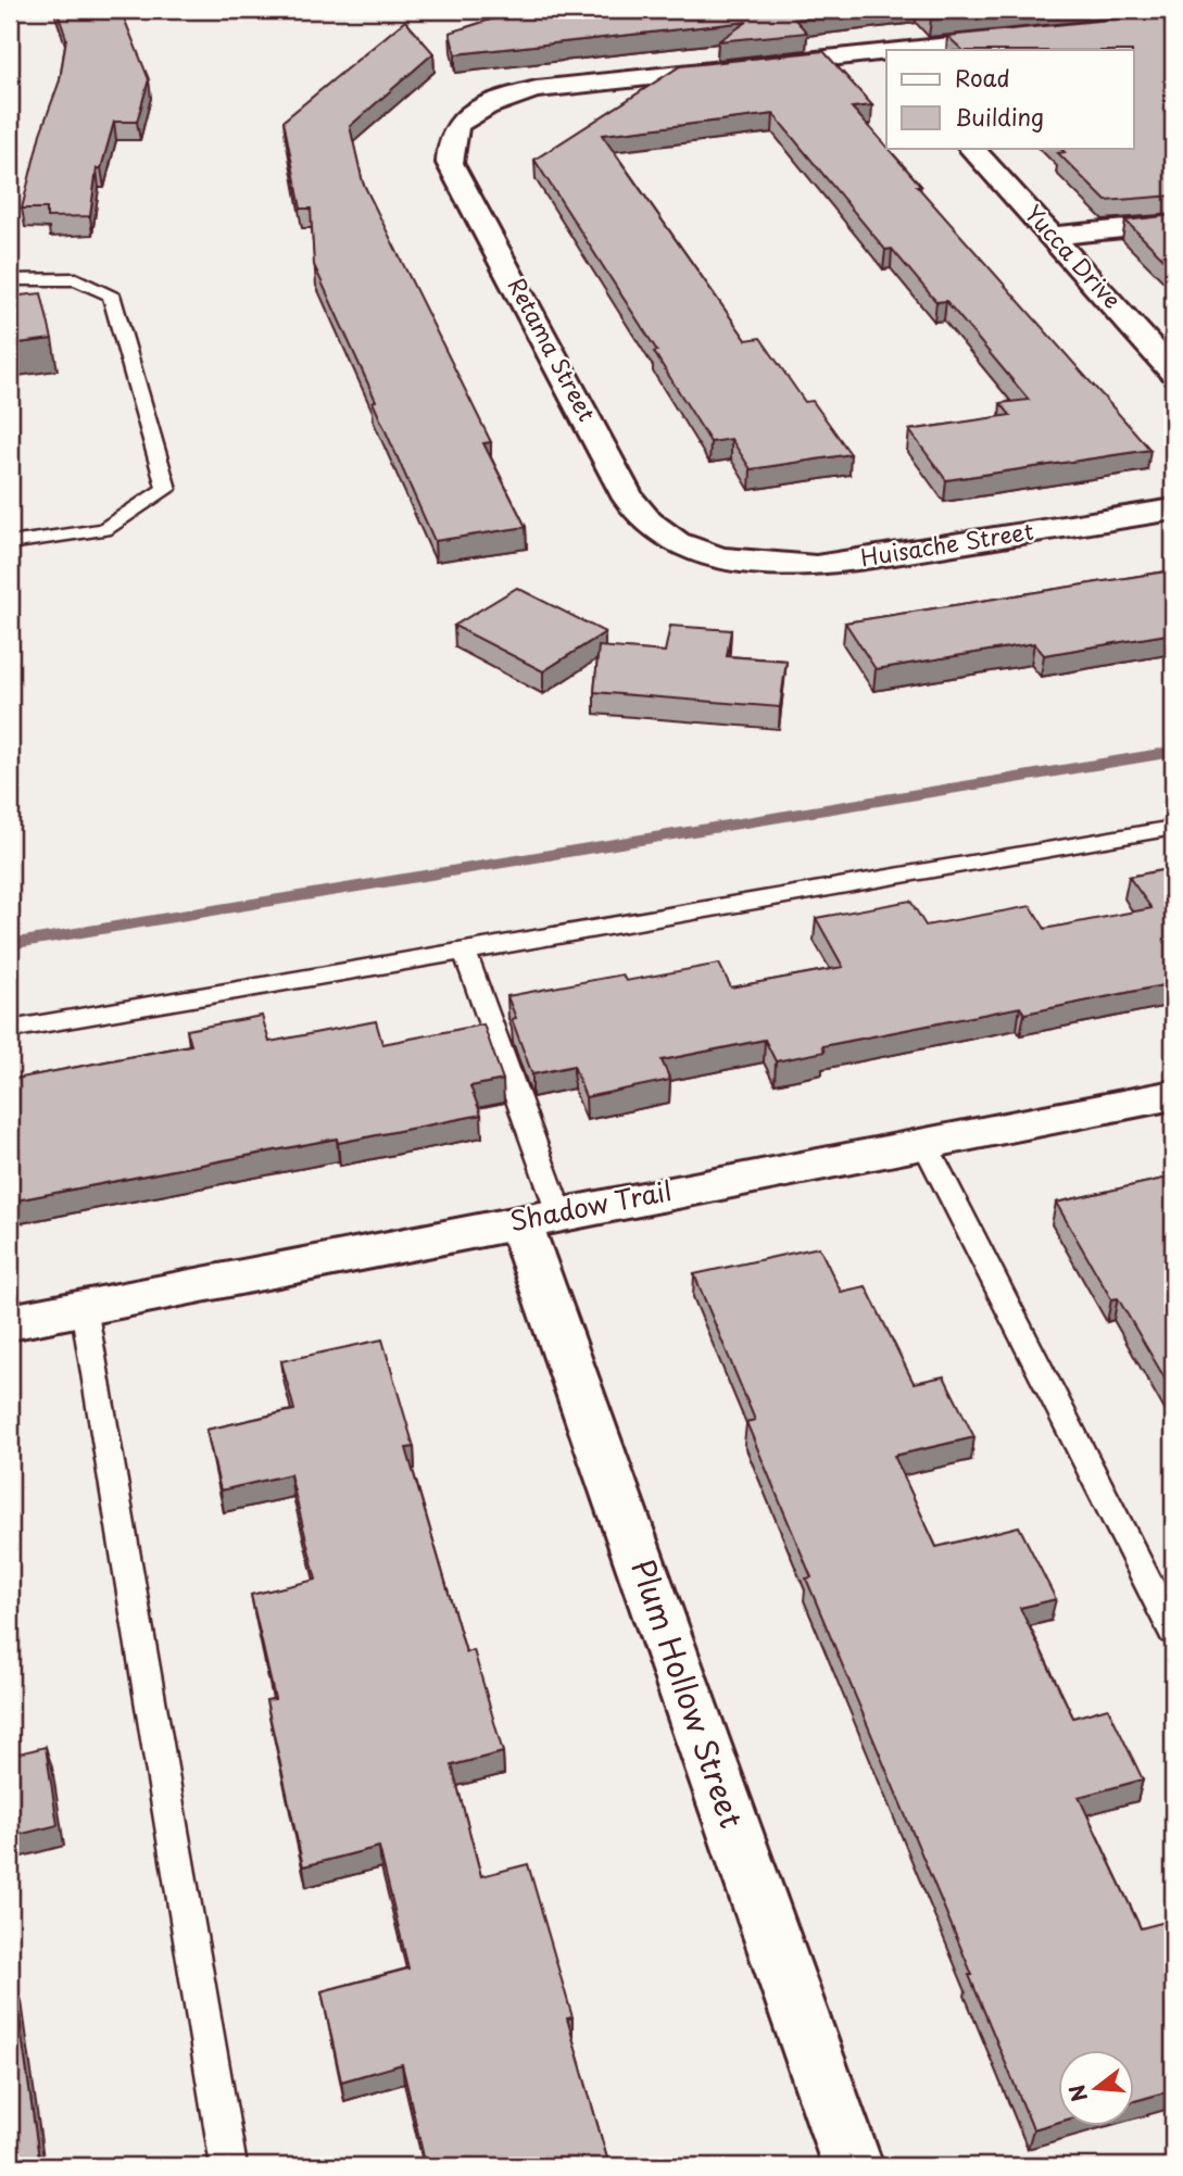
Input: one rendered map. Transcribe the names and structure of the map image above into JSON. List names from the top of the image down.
{
  "streets": {
    "street": [
      "Yucca Drive",
      "Retama Street",
      "Huisache Street",
      "Shadow Trail",
      "Plum Hollow Street"
    ]
  },
  "crossings": [
    ["Retama Street", "Huisache Street"],
    ["Shadow Trail", "Plum Hollow Street"]
  ],
  "legend": ["Road", "Building"],
  "north": "left"
}
